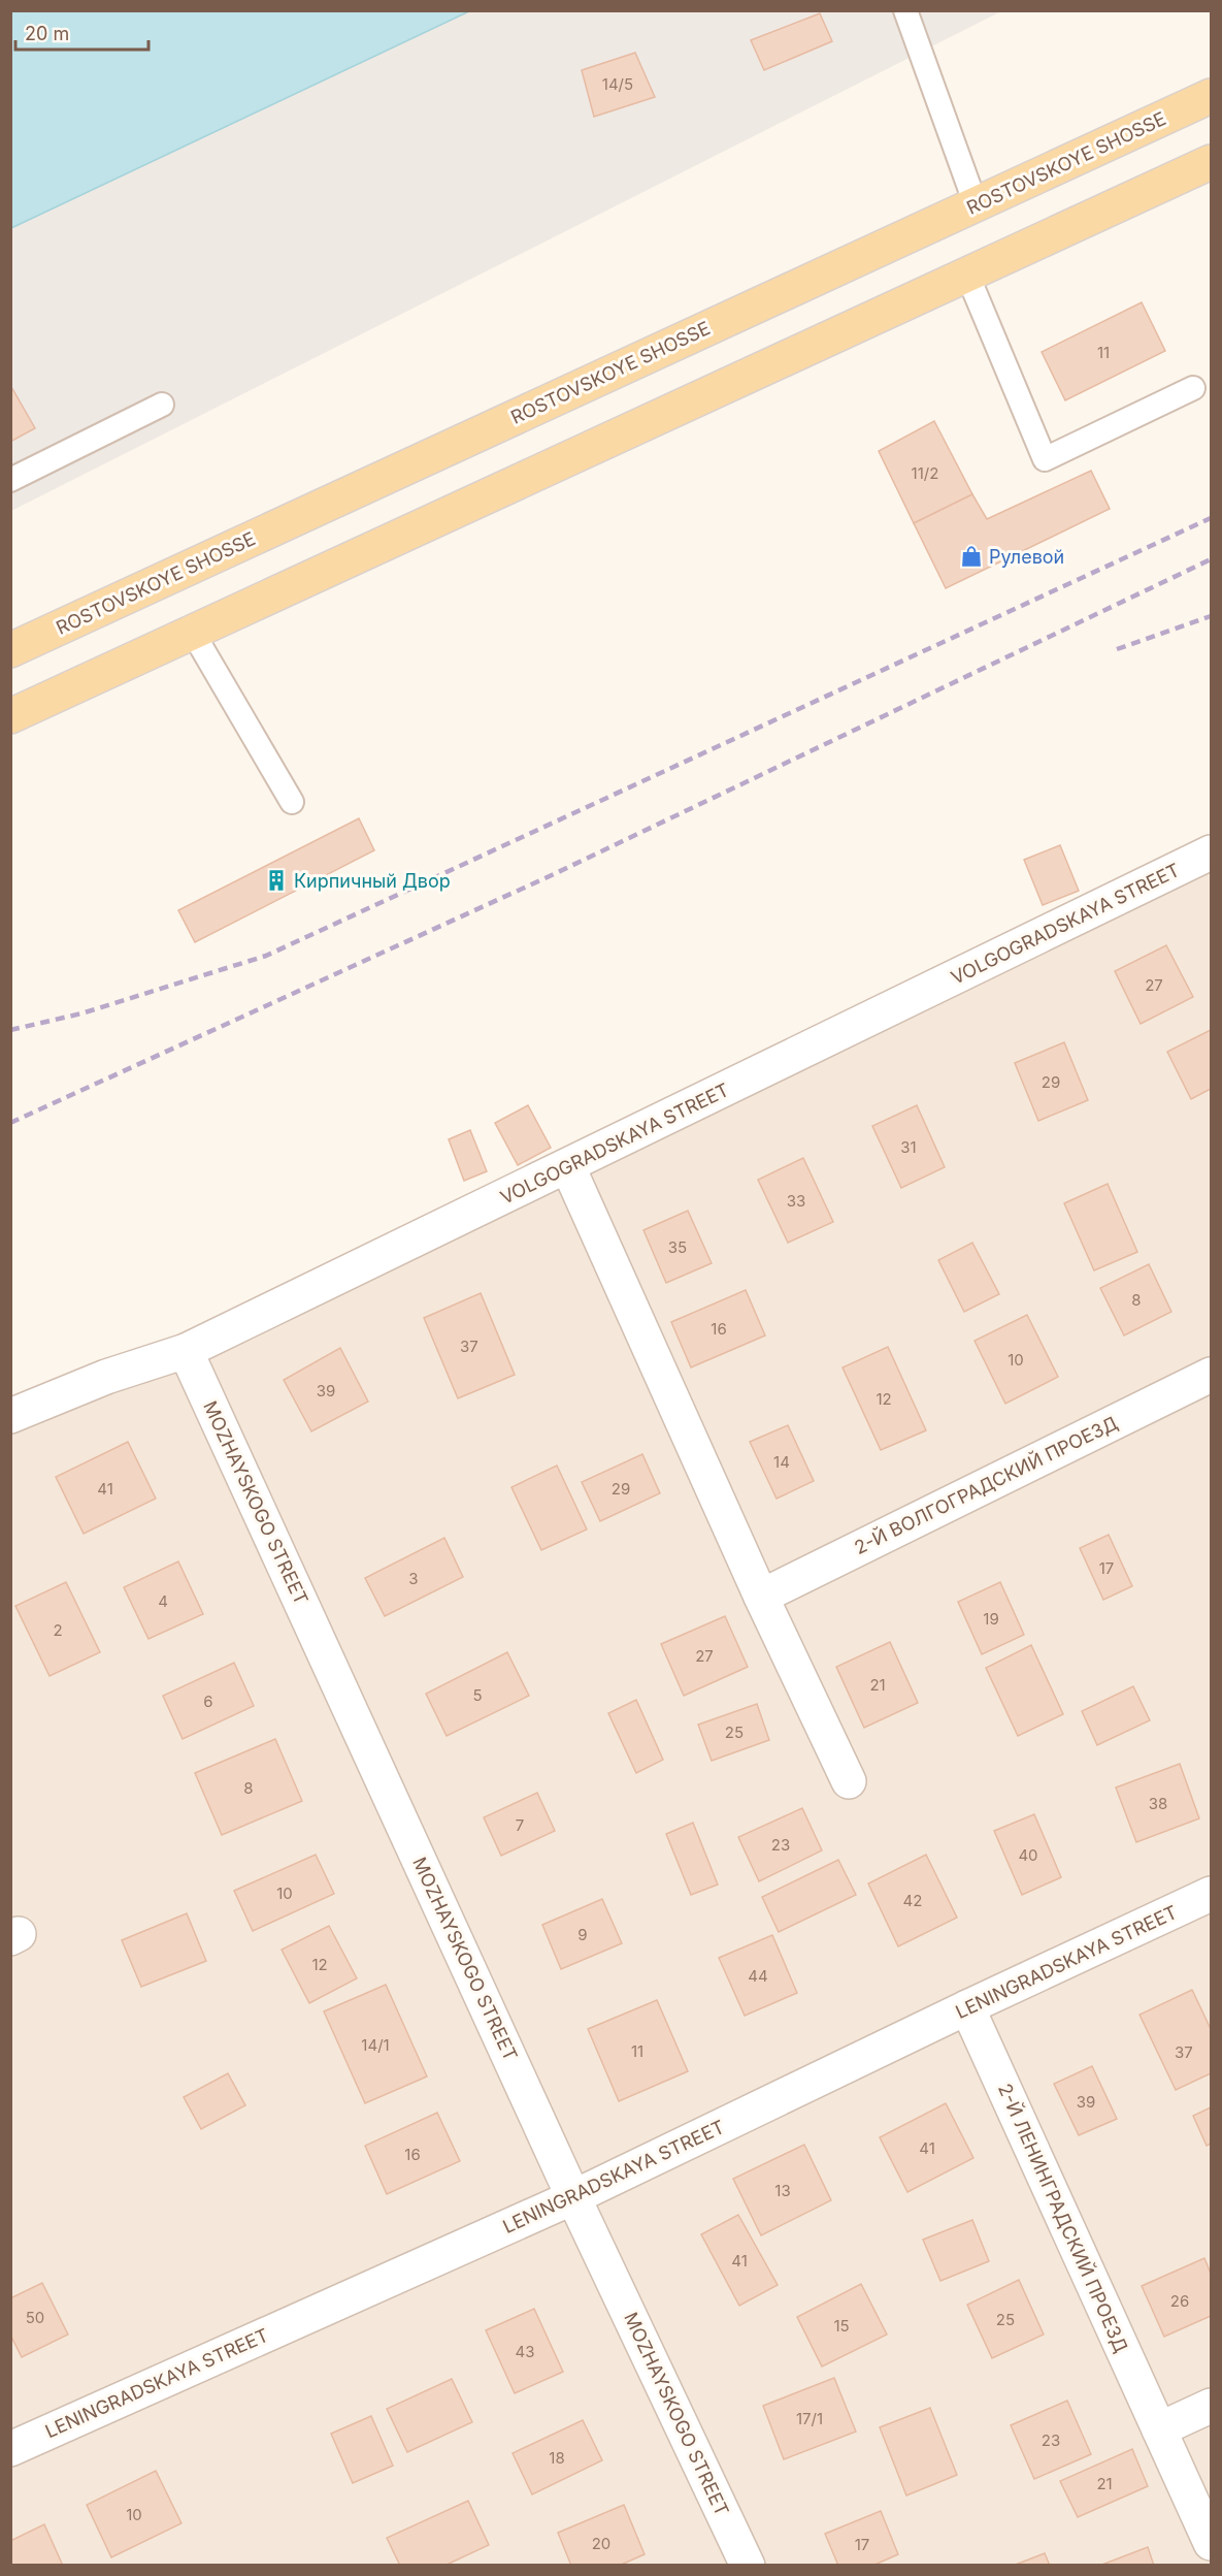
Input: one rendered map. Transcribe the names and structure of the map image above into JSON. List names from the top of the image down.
{
  "streets": {
    "main road": ["ROSTOVSKOYE SHOSSE"],
    "street": [
      "VOLGOGRADSKAYA STREET",
      "2-Й ВОЛГОГРАДСКИЙ ПРОЕЗД",
      "MOZHAYSKOGO STREET",
      "LENINGRADSKAYA STREET",
      "2-Й ЛЕНИНГРАДСКИЙ ПРОЕЗД"
    ]
  },
  "crossings": [
    ["VOLGOGRADSKAYA STREET", "MOZHAYSKOGO STREET"],
    ["MOZHAYSKOGO STREET", "LENINGRADSKAYA STREET"],
    ["LENINGRADSKAYA STREET", "2-Й ЛЕНИНГРАДСКИЙ ПРОЕЗД"]
  ],
  "places": {
    "shop": ["Рулевой"],
    "building": ["Кирпичный Двор"]
  },
  "house_numbers": [
    "14/5",
    "11",
    "11/2",
    "27",
    "29",
    "31",
    "33",
    "35",
    "8",
    "16",
    "37",
    "10",
    "39",
    "12",
    "14",
    "41",
    "29",
    "17",
    "3",
    "4",
    "19",
    "2",
    "27",
    "21",
    "5",
    "6",
    "25",
    "8",
    "38",
    "7",
    "23",
    "40",
    "10",
    "42",
    "9",
    "12",
    "44",
    "14/1",
    "11",
    "37",
    "39",
    "41",
    "16",
    "13",
    "41",
    "26",
    "50",
    "25",
    "15",
    "43",
    "17/1",
    "23",
    "18",
    "21",
    "10",
    "20",
    "17"
  ],
  "scale_bar": "20 m"
}
